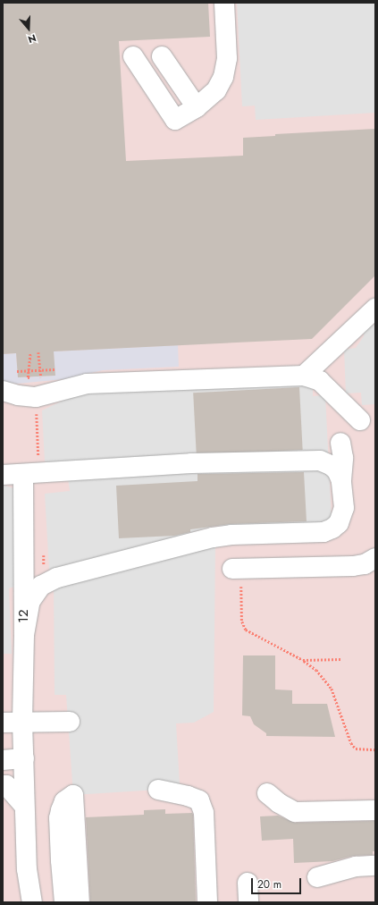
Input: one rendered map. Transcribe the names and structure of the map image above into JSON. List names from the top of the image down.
{
  "streets": {
    "lane": ["12"]
  },
  "scale_bar": "20 m",
  "north": "bottom"
}
